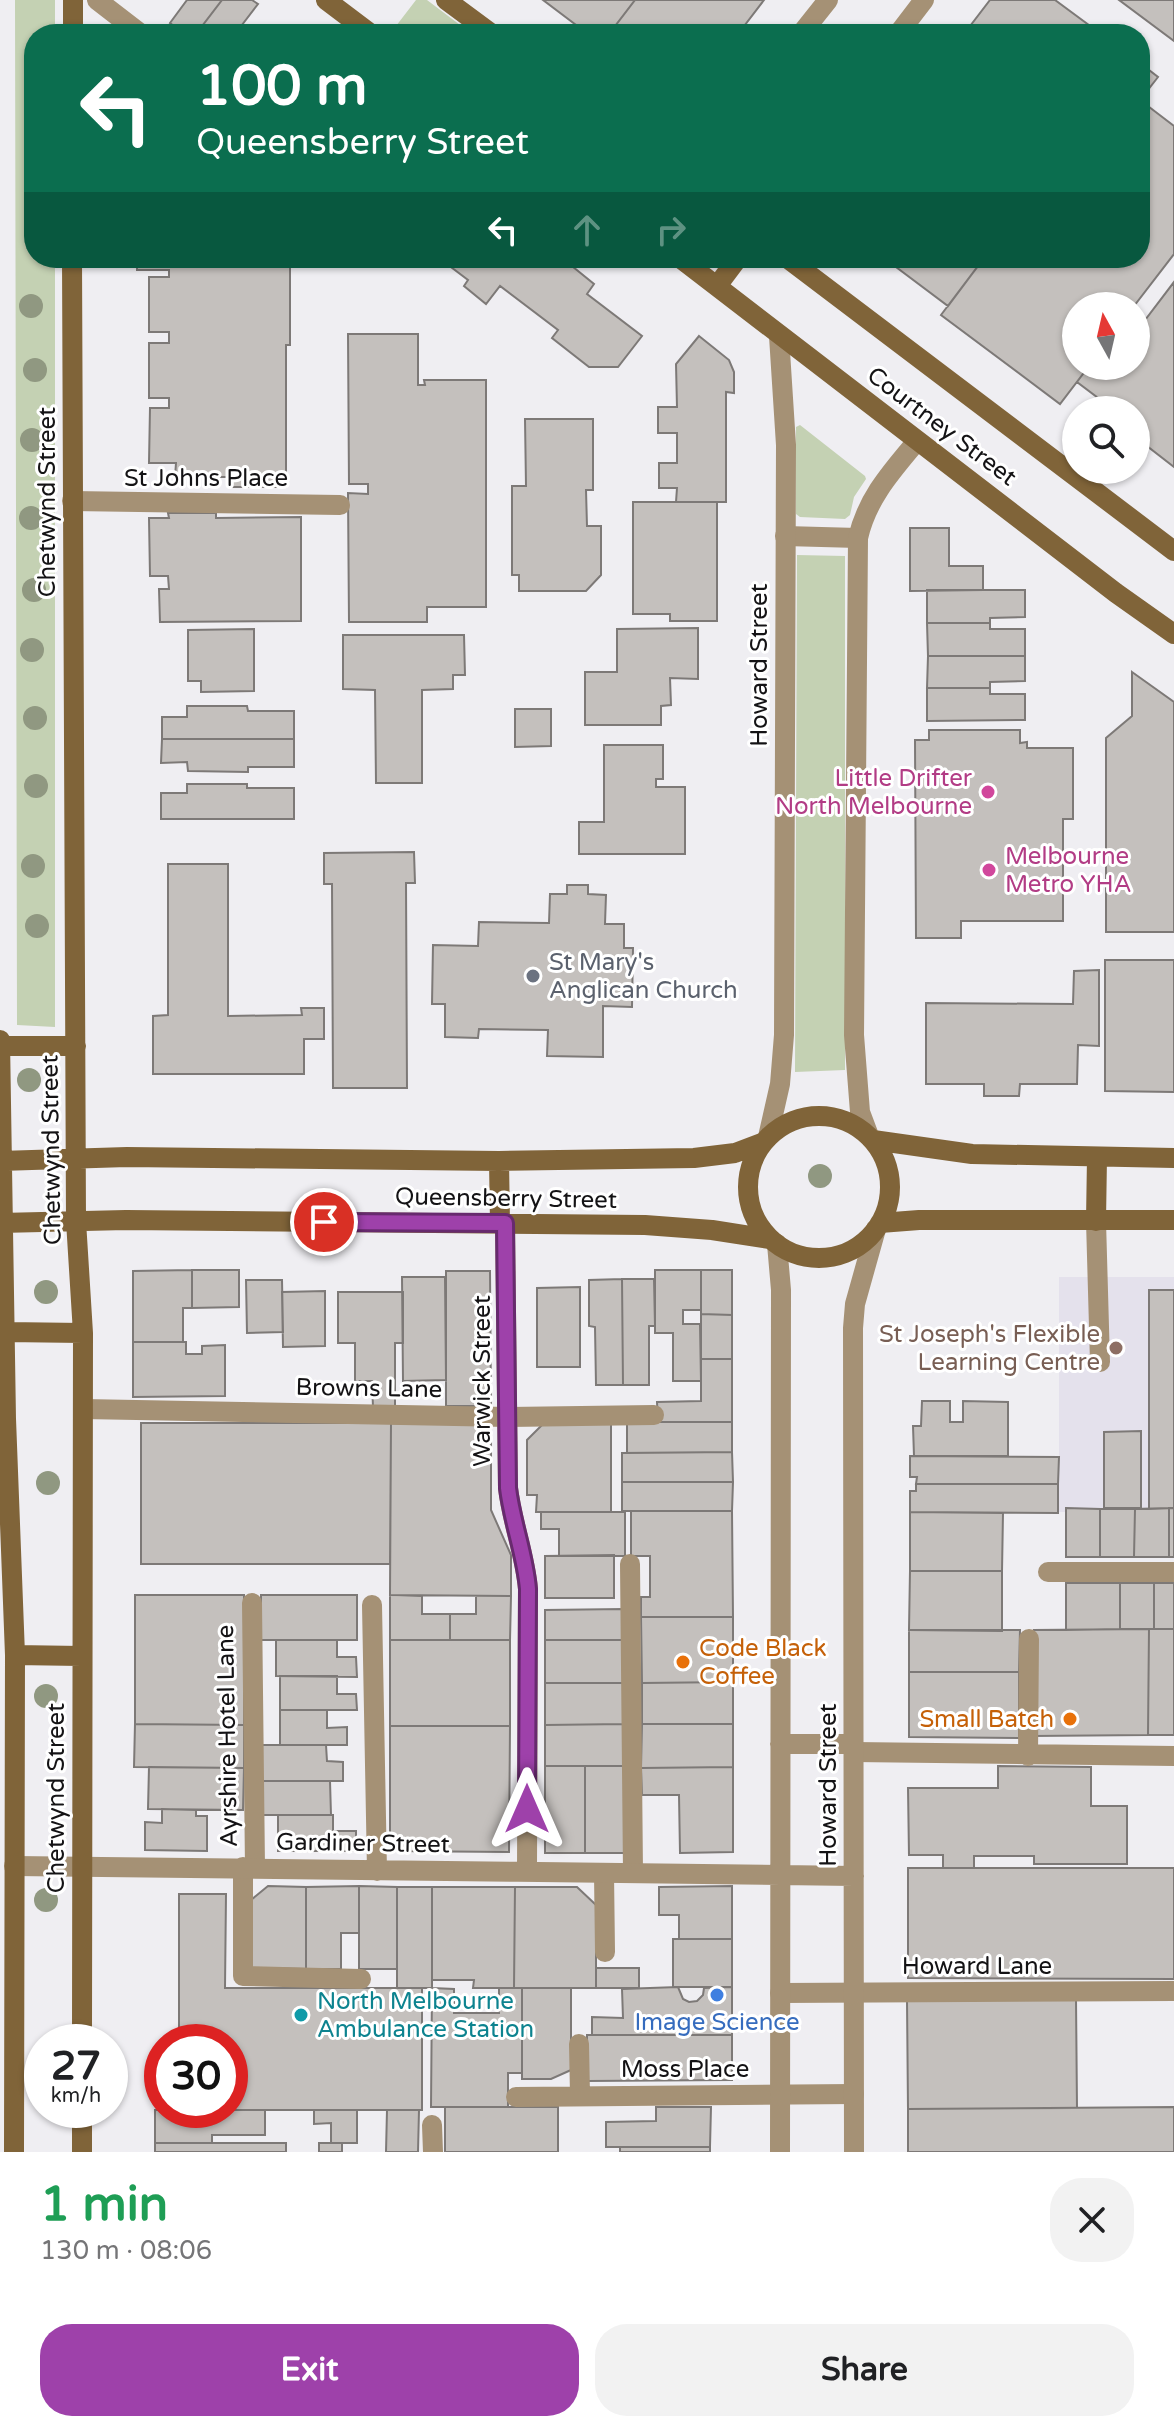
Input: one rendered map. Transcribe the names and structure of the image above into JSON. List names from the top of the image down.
{
  "streets": {
    "street": [
      "Courtney Street",
      "St Johns Place",
      "Chetwynd Street",
      "Howard Street",
      "Queensberry Street",
      "Warwick Street",
      "Browns Lane",
      "Ayrshire Hotel Lane",
      "Gardiner Street",
      "Howard Lane",
      "Moss Place"
    ]
  },
  "crossings": [
    ["Courtney Street", "Howard Street"],
    ["St Johns Place", "Chetwynd Street"],
    ["Chetwynd Street", "Queensberry Street"],
    ["Chetwynd Street", "Browns Lane"],
    ["Chetwynd Street", "Gardiner Street"],
    ["Howard Street", "Queensberry Street"],
    ["Howard Street", "Gardiner Street"],
    ["Howard Street", "Howard Lane"],
    ["Howard Street", "Moss Place"],
    ["Queensberry Street", "Warwick Street"],
    ["Warwick Street", "Browns Lane"],
    ["Warwick Street", "Gardiner Street"],
    ["Ayrshire Hotel Lane", "Gardiner Street"]
  ],
  "places": [
    "Little Drifter North Melbourne",
    "Melbourne Metro YHA",
    "St Mary's Anglican Church",
    "St Joseph's Flexible Learning Centre",
    "Code Black Coffee",
    "Small Batch",
    "Image Science",
    "North Melbourne Ambulance Station"
  ],
  "north": "top",
  "page": {
    "turn": ["100 m", "Queensberry Street"],
    "speed": "27 km/h",
    "limit": "30",
    "heading": ["1 min", "130 m · 08:06"],
    "buttons": ["Exit", "Share"]
  }
}
